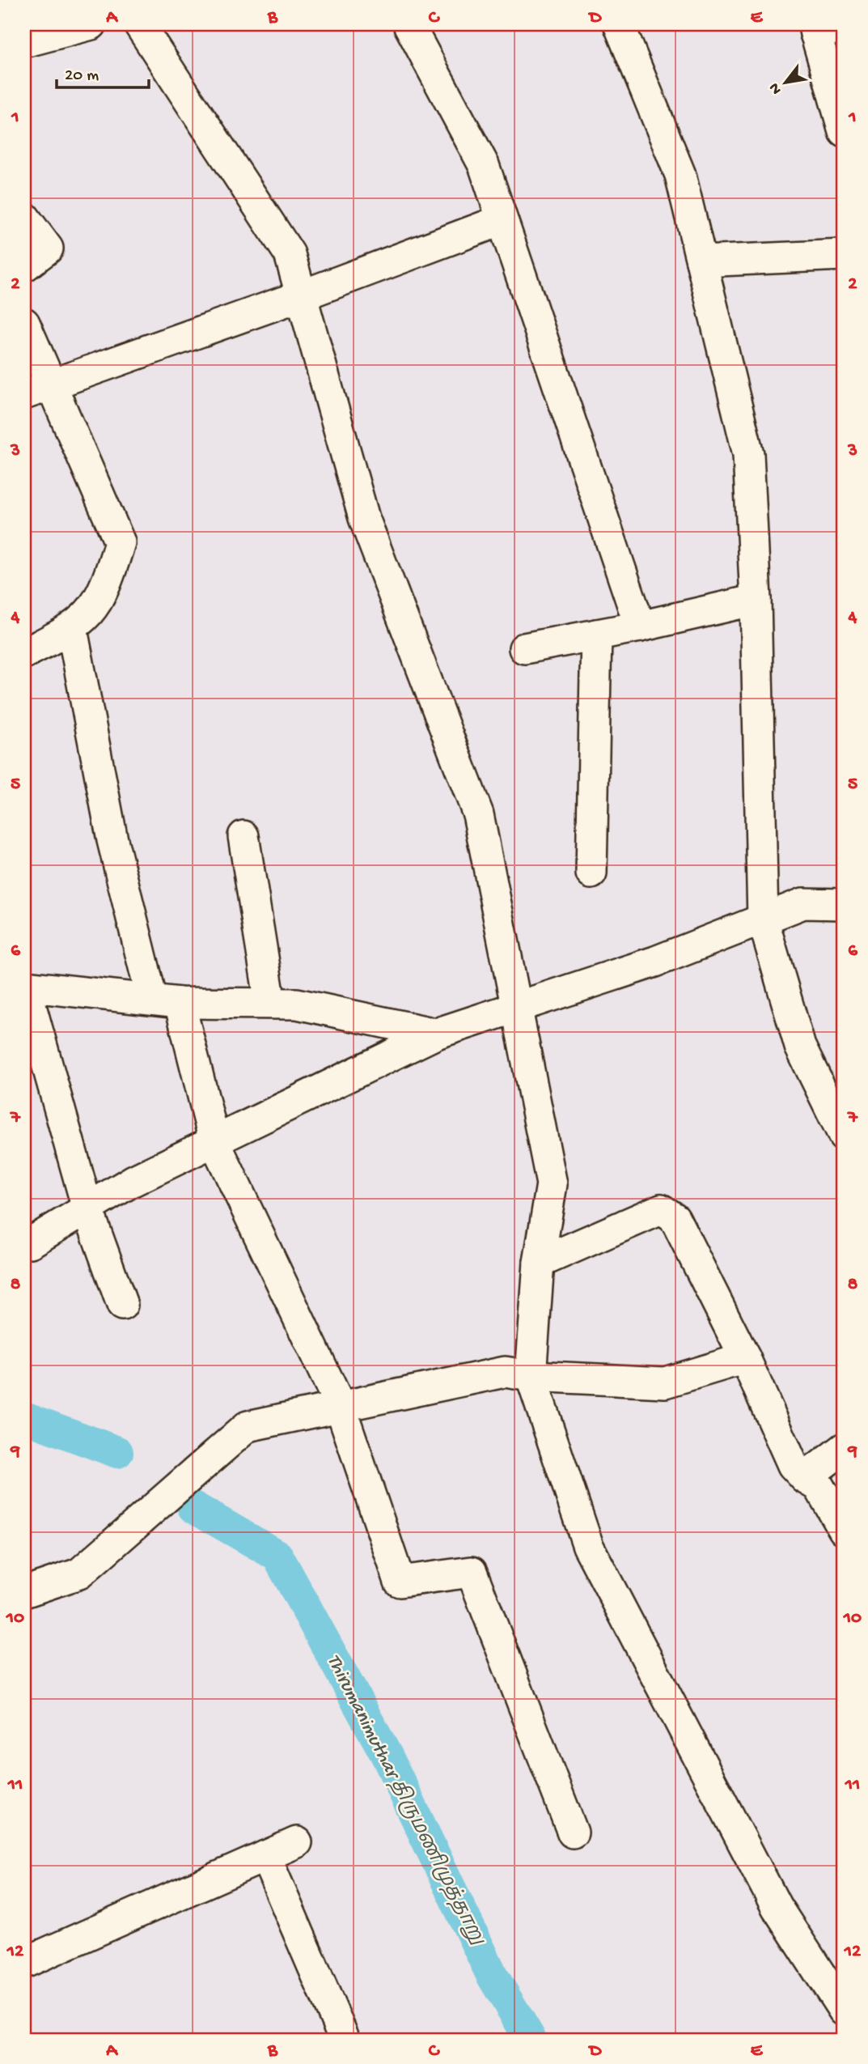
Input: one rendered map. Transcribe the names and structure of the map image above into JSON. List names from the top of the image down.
{
  "water": ["Thirumanimuthar திருமணிமுத்தாறு"],
  "scale_bar": "20 m",
  "north": "bottom left",
  "grid": {
    "columns": [
      "A",
      "B",
      "C",
      "D",
      "E"
    ],
    "rows": [
      "1",
      "2",
      "3",
      "4",
      "5",
      "6",
      "7",
      "8",
      "9",
      "10",
      "11",
      "12"
    ]
  }
}
